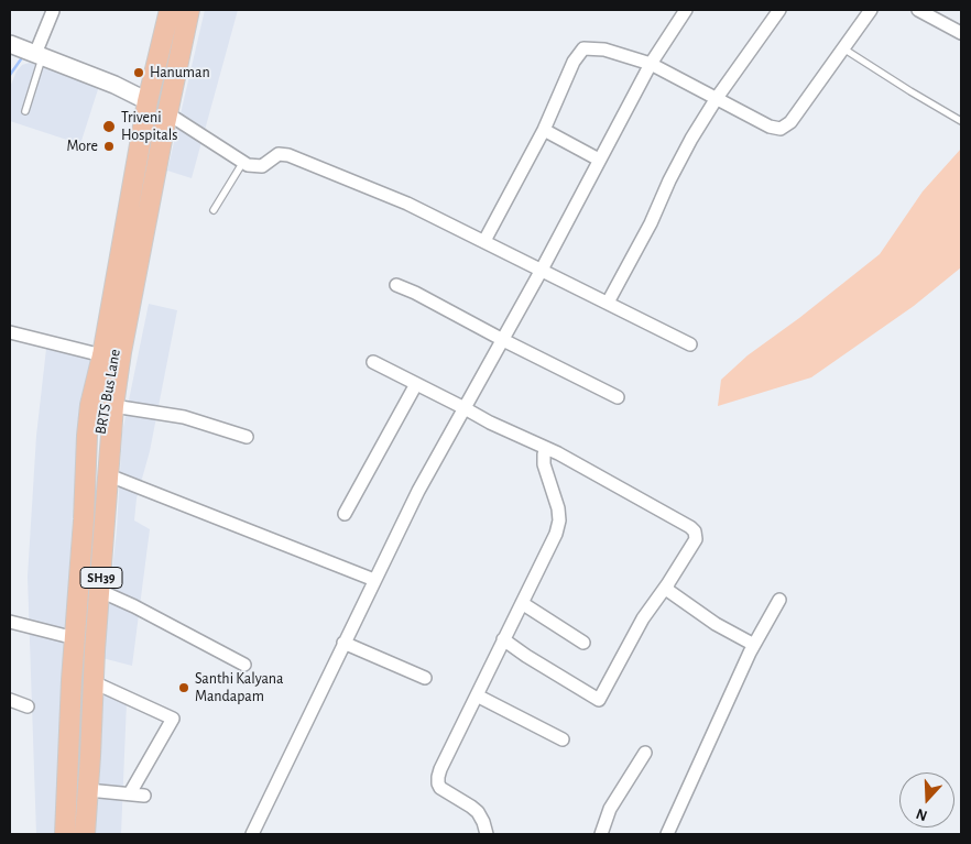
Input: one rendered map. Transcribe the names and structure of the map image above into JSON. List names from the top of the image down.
{
  "streets": {
    "main road": ["BRTS Bus Lane", "SH39"]
  },
  "crossings": [
    ["BRTS Bus Lane", "SH39"]
  ],
  "places": [
    "Hanuman",
    "Triveni Hospitals",
    "More",
    "Santhi Kalyana Mandapam"
  ],
  "north": "bottom"
}
